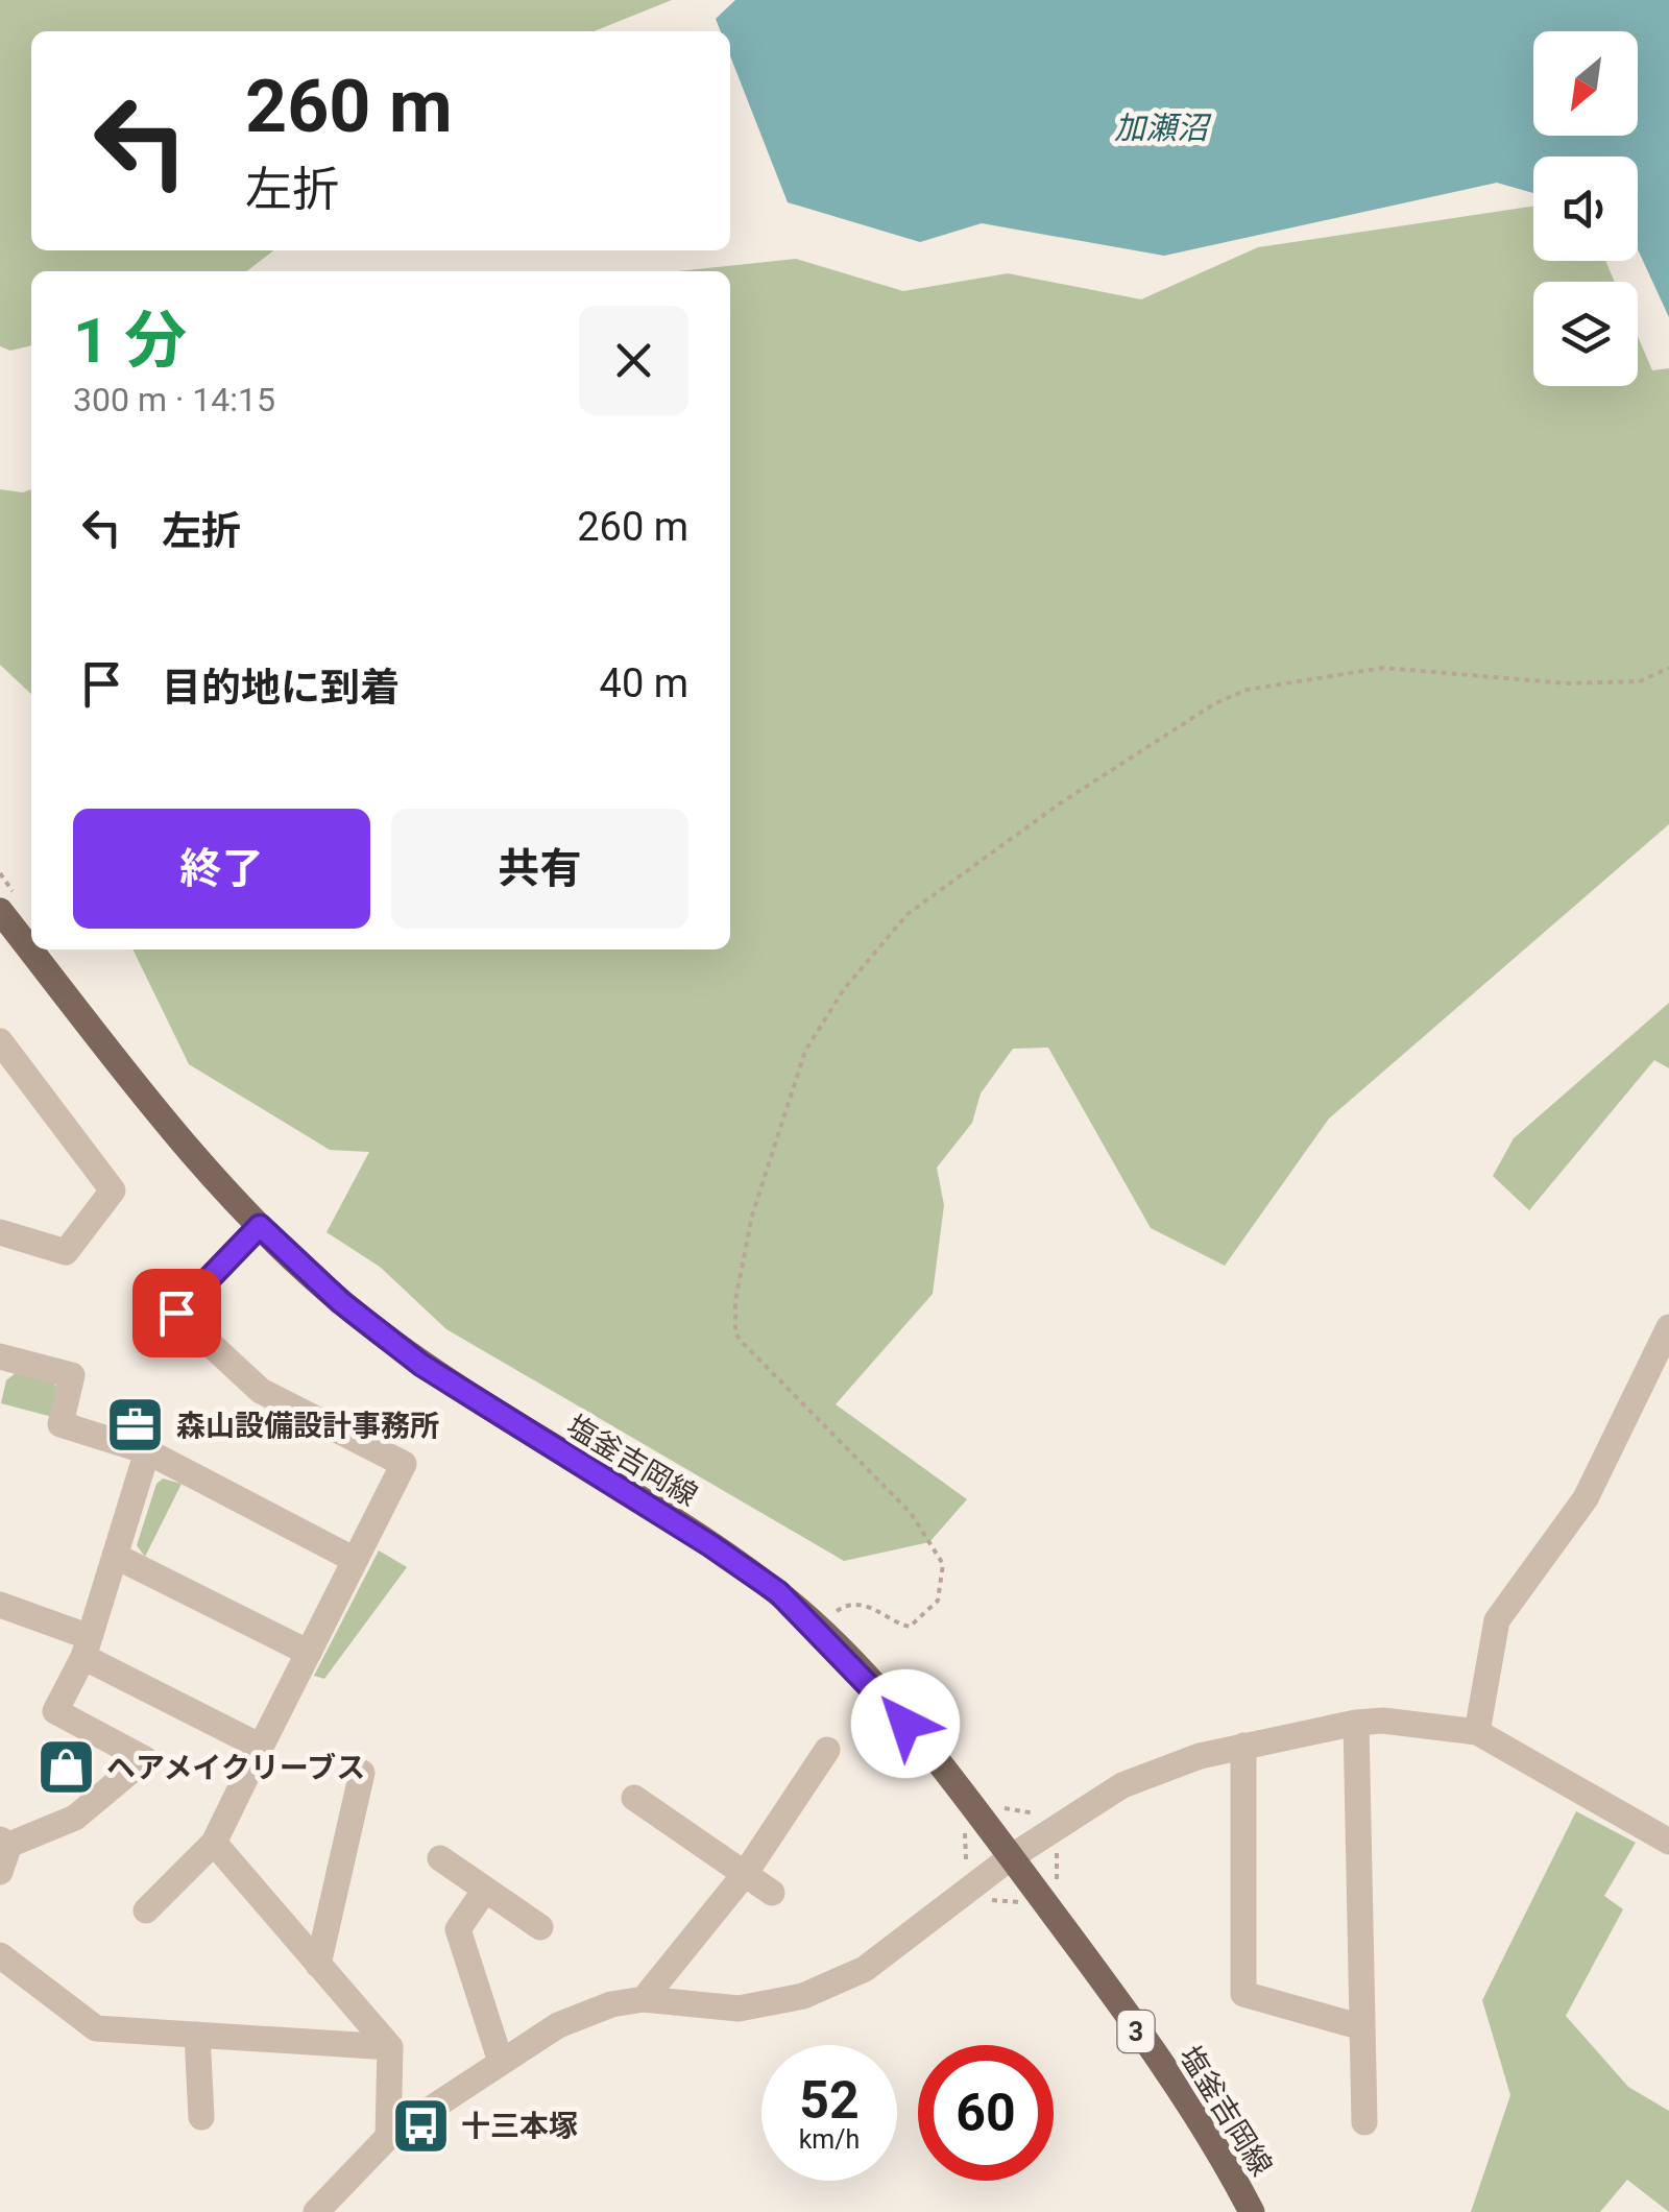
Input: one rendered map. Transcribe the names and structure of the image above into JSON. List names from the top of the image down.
{
  "streets": {
    "main road": ["塩釜吉岡線", "3"]
  },
  "water": ["加瀬沼"],
  "places": {
    "office": ["森山設備設計事務所"],
    "shop": ["ヘアメイクリーブス"],
    "bus stop": ["十三本塚"]
  },
  "north": "bottom left",
  "page": {
    "turn": ["260 m", "左折"],
    "heading": ["1 分", "300 m · 14:15"],
    "list": [
      {
        "name": "左折",
        "value": "260 m"
      },
      {
        "name": "目的地に到着",
        "value": "40 m"
      }
    ],
    "buttons": ["終了", "共有"],
    "speed": "52 km/h",
    "limit": "60"
  }
}
